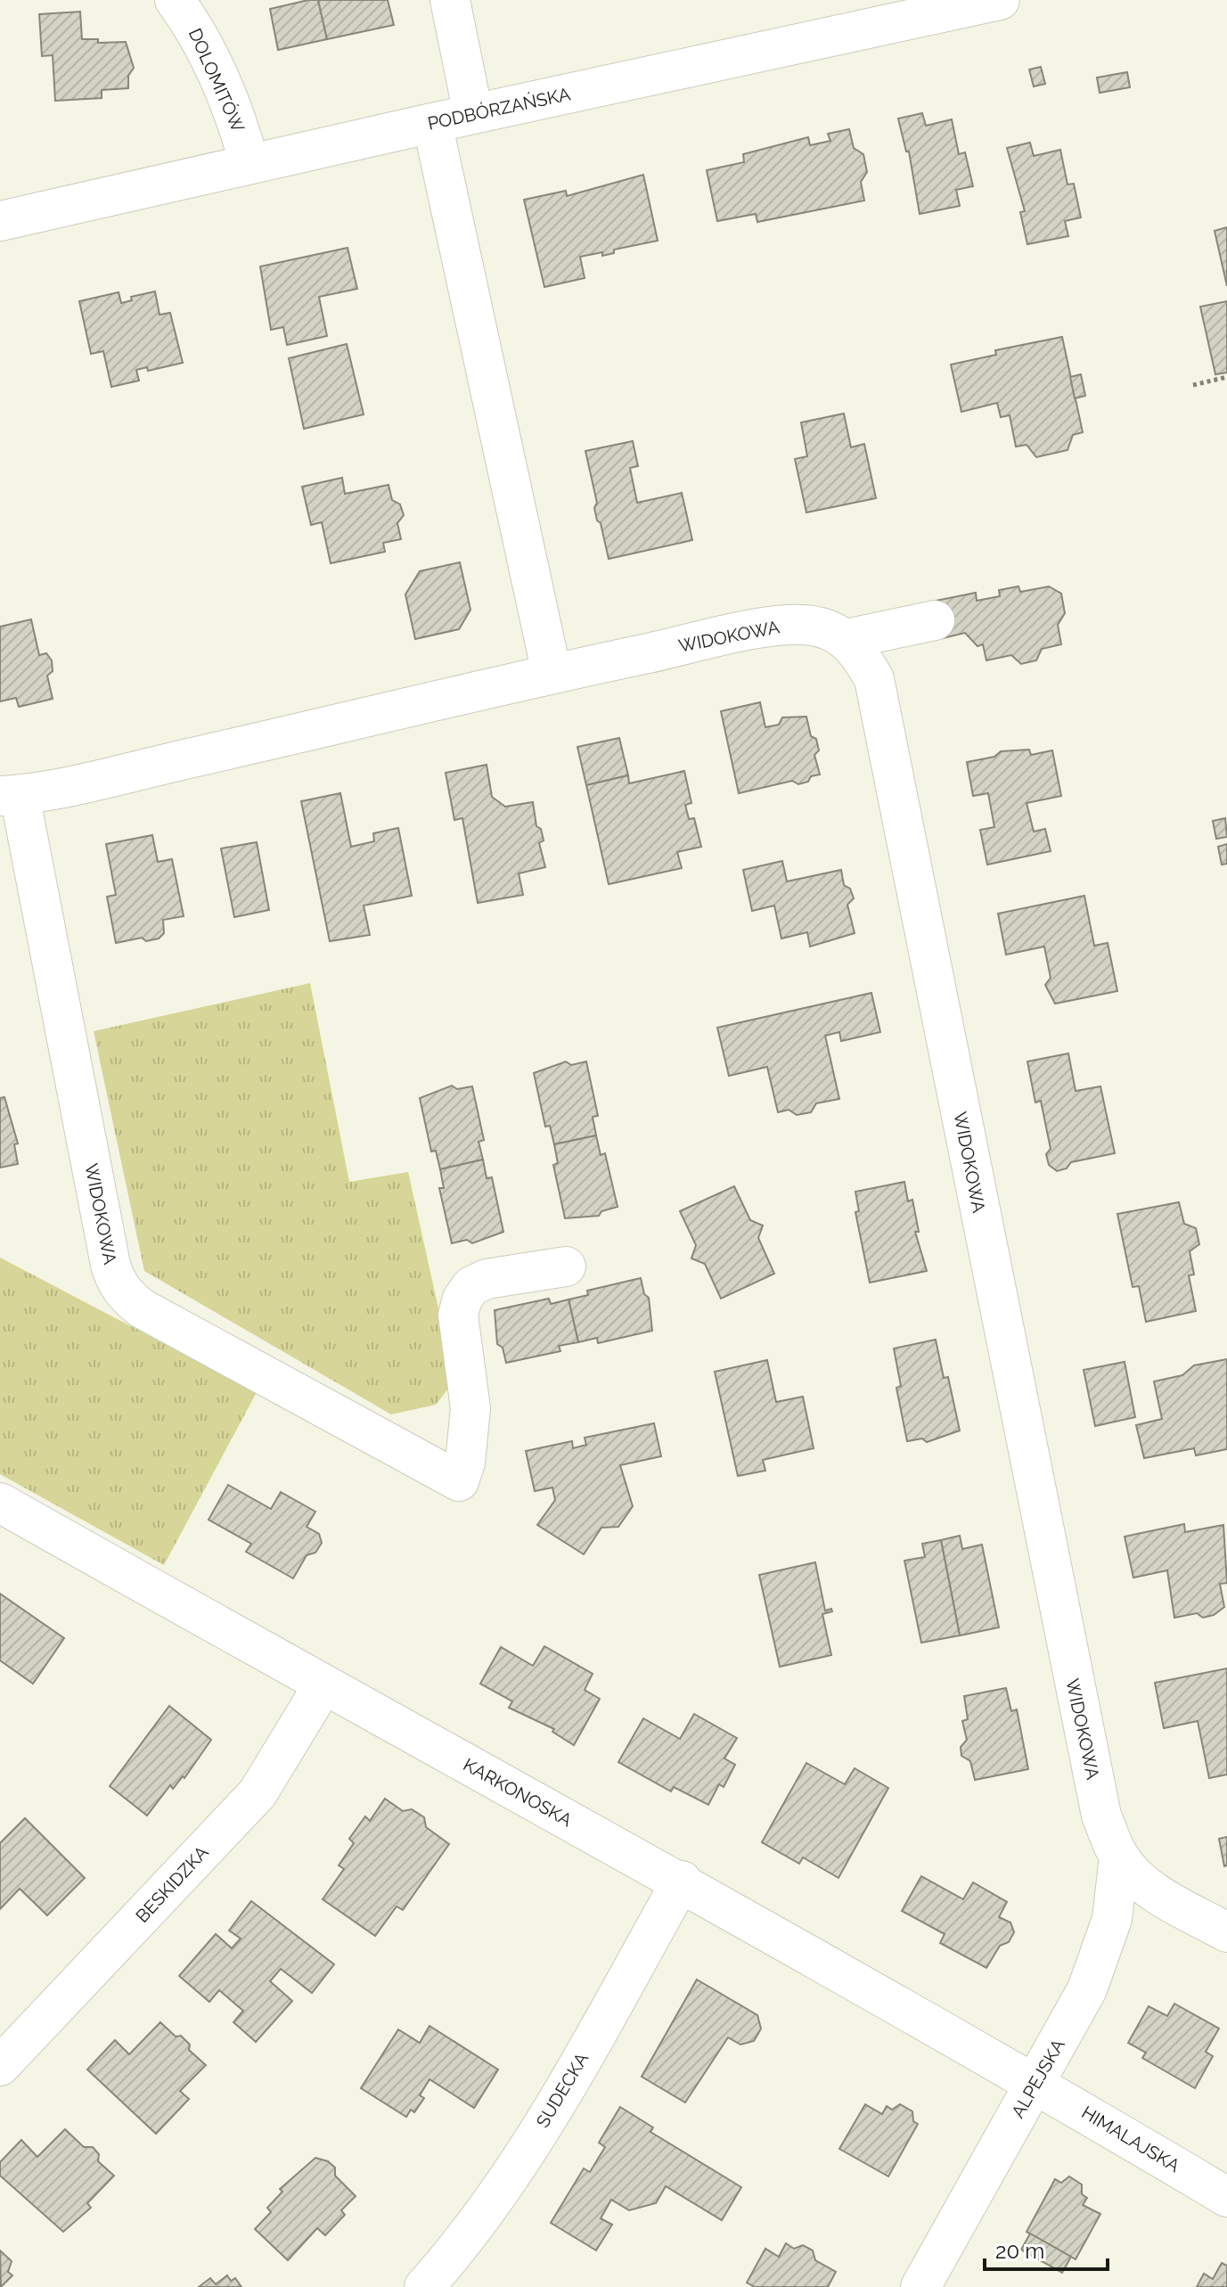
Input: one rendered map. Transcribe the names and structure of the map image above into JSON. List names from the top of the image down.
{
  "streets": {
    "street": [
      "DOLOMITÓW",
      "PODBÓRZAŃSKA",
      "WIDOKOWA",
      "KARKONOSKA",
      "BESKIDZKA",
      "ALPEJSKA",
      "SUDECKA",
      "HIMALAJSKA"
    ]
  },
  "crossings": [
    ["DOLOMITÓW", "PODBÓRZAŃSKA"],
    ["WIDOKOWA", "ALPEJSKA"],
    ["KARKONOSKA", "BESKIDZKA"],
    ["KARKONOSKA", "ALPEJSKA"],
    ["KARKONOSKA", "SUDECKA"],
    ["KARKONOSKA", "HIMALAJSKA"],
    ["ALPEJSKA", "HIMALAJSKA"]
  ],
  "scale_bar": "20 m"
}
